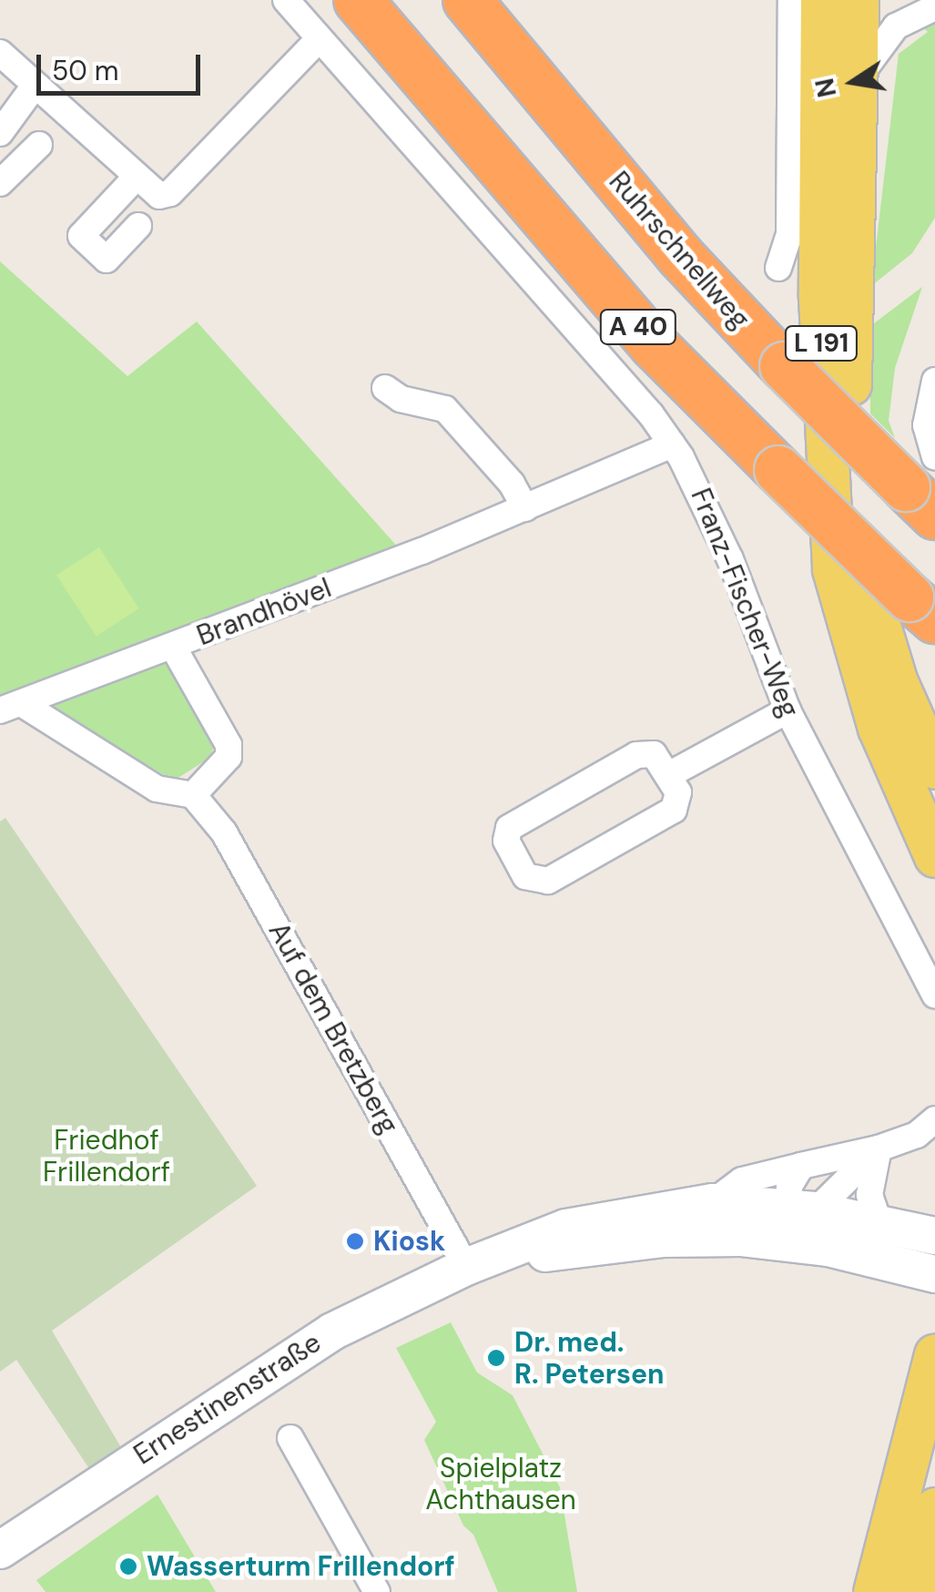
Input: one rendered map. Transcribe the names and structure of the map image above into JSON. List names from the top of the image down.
{
  "streets": {
    "highway": ["Ruhrschnellweg", "A 40"],
    "main road": ["L 191", "Ernestinenstraße"],
    "street": ["Franz-Fischer-Weg", "Brandhövel", "Auf dem Bretzberg"]
  },
  "crossings": [
    ["Franz-Fischer-Weg", "Brandhövel"],
    ["Auf dem Bretzberg", "Ernestinenstraße"]
  ],
  "parks": ["Friedhof Frillendorf", "Spielplatz Achthausen"],
  "places": ["Kiosk", "Dr. med. R. Petersen", "Wasserturm Frillendorf"],
  "scale_bar": "50 m",
  "north": "left"
}
